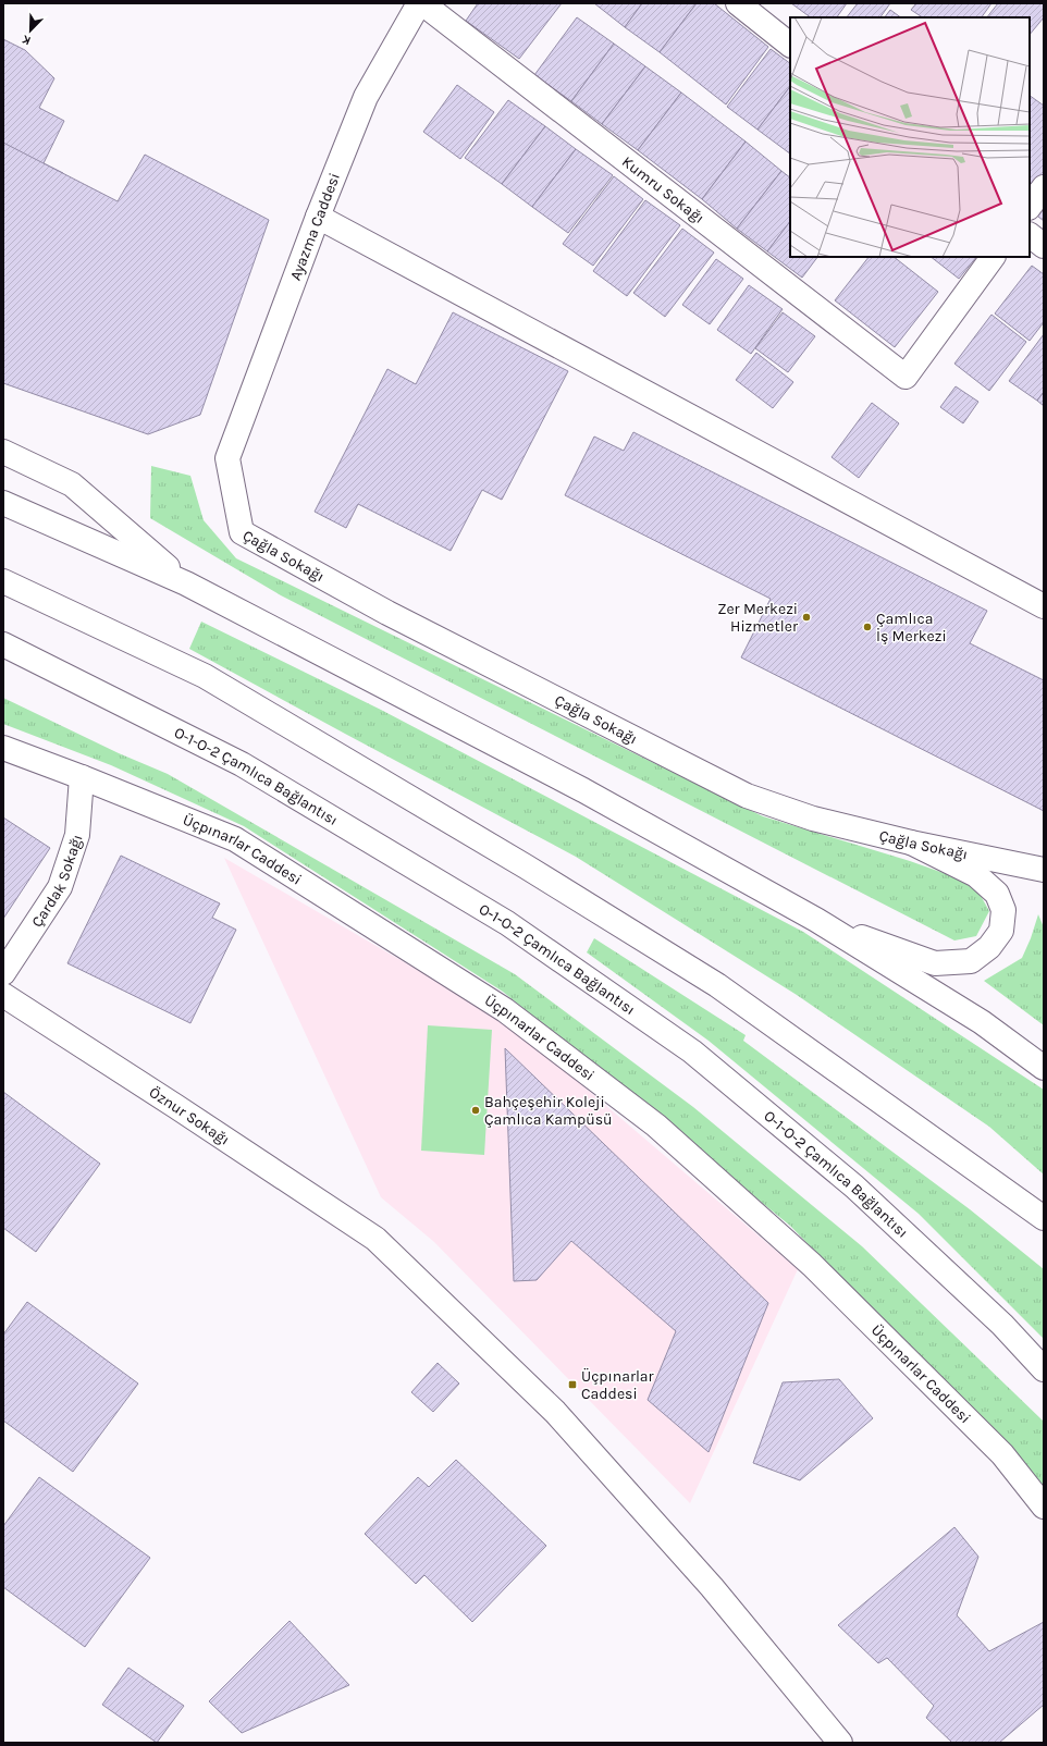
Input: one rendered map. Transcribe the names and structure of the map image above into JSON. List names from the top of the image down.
{
  "streets": {
    "main road": [
      "Kumru Sokağı",
      "Ayazma Caddesi",
      "Çağla Sokağı",
      "O-1-O-2 Çamlıca Bağlantısı",
      "Üçpınarlar Caddesi",
      "Çardak Sokağı",
      "Öznur Sokağı"
    ]
  },
  "crossings": [
    ["Ayazma Caddesi", "Çağla Sokağı"],
    ["Üçpınarlar Caddesi", "Çardak Sokağı"]
  ],
  "places": {
    "other": ["Zer Merkezi Hizmetler", "Çamlıca İş Merkezi", "Bahçeşehir Koleji Çamlıca Kampüsü"],
    "transit": ["Üçpınarlar Caddesi"]
  },
  "north": "bottom left"
}
